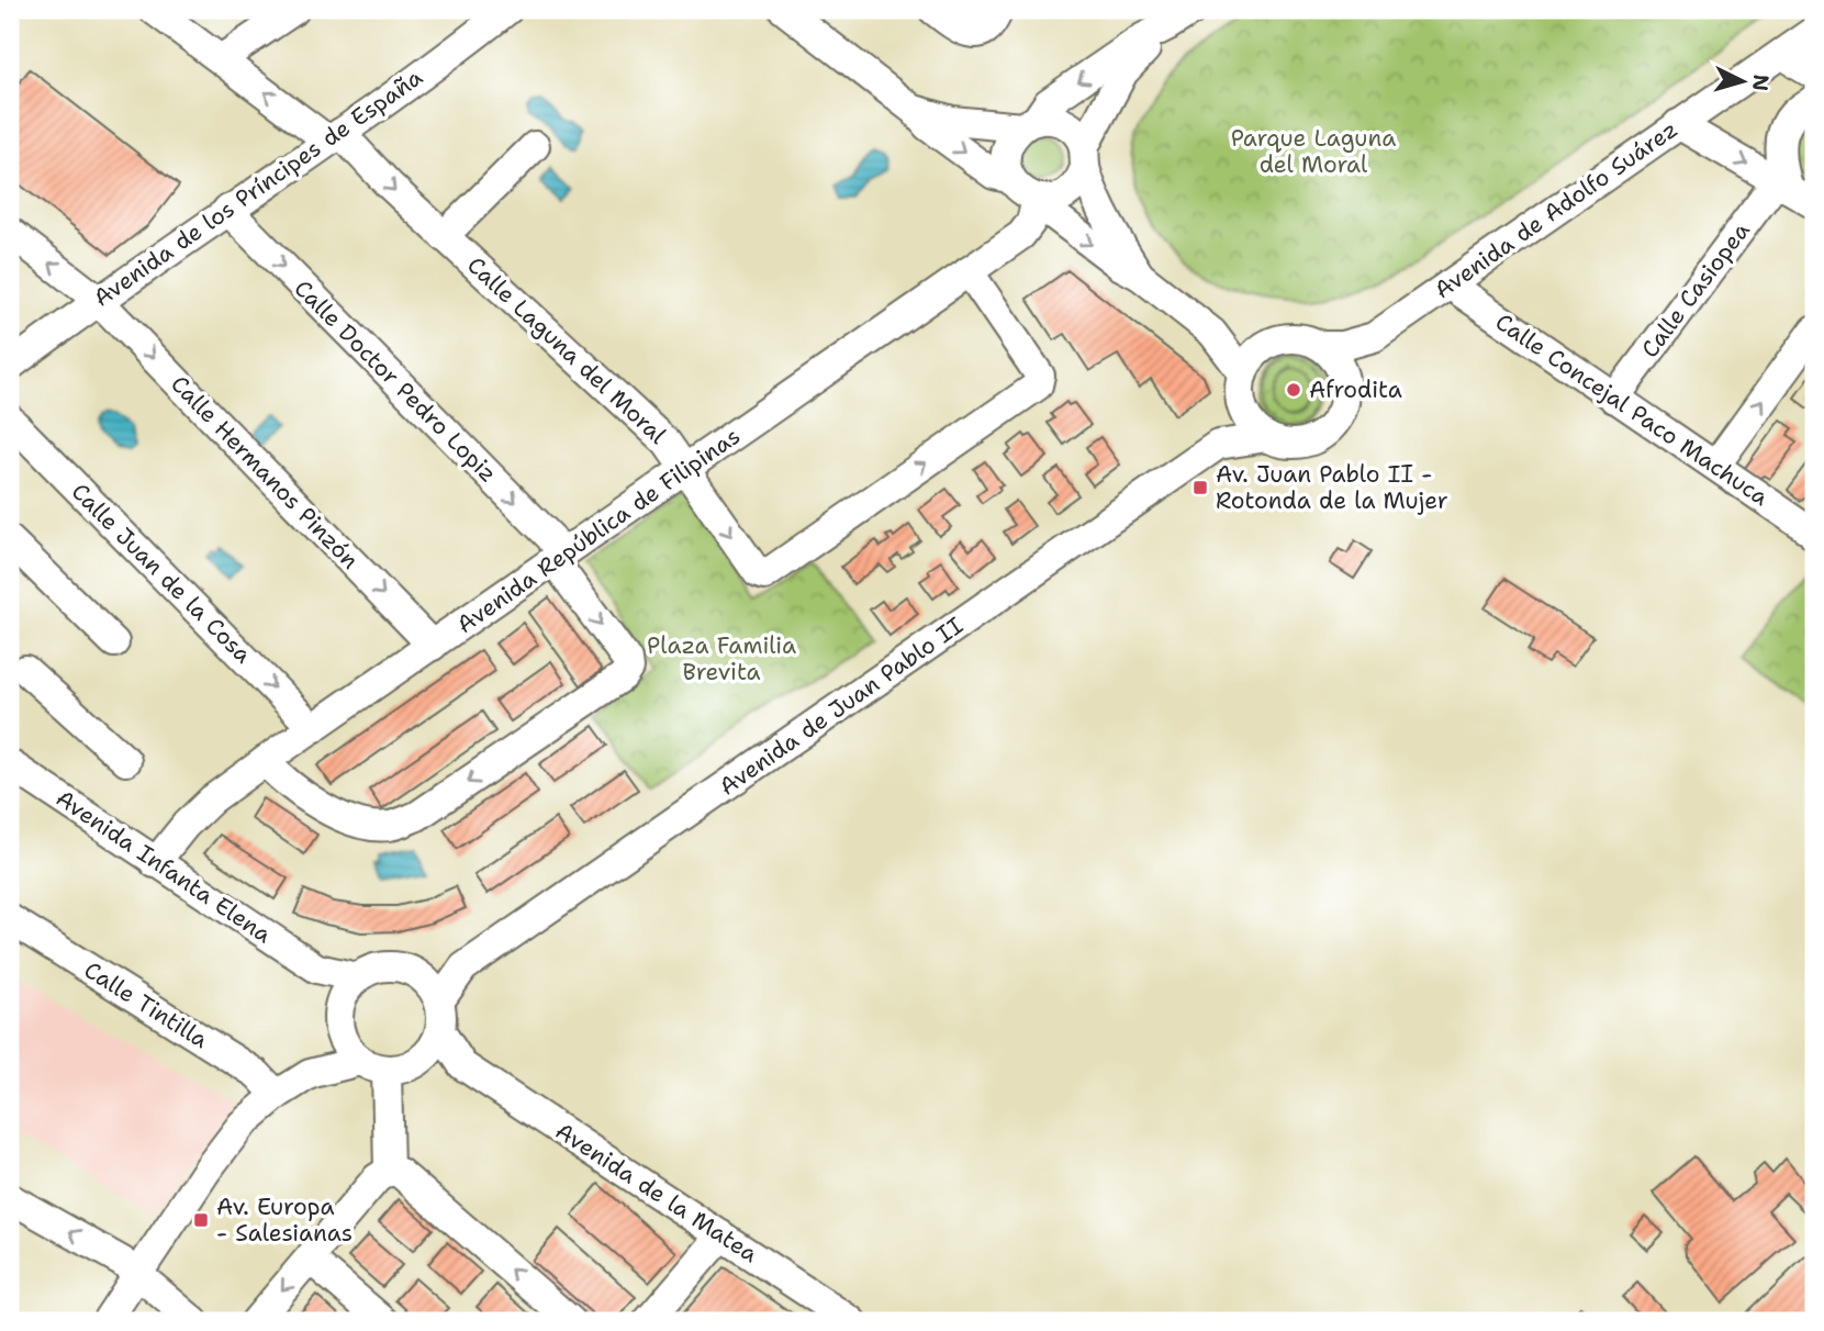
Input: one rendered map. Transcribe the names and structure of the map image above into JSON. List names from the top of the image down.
{
  "streets": {
    "street": [
      "Avenida de los Príncipes de España",
      "Avenida de Adolfo Suárez",
      "Calle Casiopea",
      "Calle Laguna del Moral",
      "Calle Doctor Pedro Lopiz",
      "Calle Concejal Paco Machuca",
      "Calle Hermanos Pinzón",
      "Avenida República de Filipinas",
      "Calle Juan de la Cosa",
      "Avenida de Juan Pablo II",
      "Avenida Infanta Elena",
      "Calle Tintilla",
      "Avenida de la Matea"
    ]
  },
  "crossings": [
    ["Avenida de los Príncipes de España", "Calle Laguna del Moral"],
    ["Avenida de los Príncipes de España", "Calle Doctor Pedro Lopiz"],
    ["Avenida de los Príncipes de España", "Calle Hermanos Pinzón"],
    ["Avenida de Adolfo Suárez", "Calle Concejal Paco Machuca"],
    ["Avenida de Adolfo Suárez", "Avenida de Juan Pablo II"],
    ["Calle Casiopea", "Calle Concejal Paco Machuca"],
    ["Calle Laguna del Moral", "Avenida República de Filipinas"],
    ["Calle Doctor Pedro Lopiz", "Avenida República de Filipinas"],
    ["Calle Hermanos Pinzón", "Avenida República de Filipinas"],
    ["Avenida República de Filipinas", "Calle Juan de la Cosa"],
    ["Avenida República de Filipinas", "Avenida Infanta Elena"],
    ["Avenida de Juan Pablo II", "Avenida Infanta Elena"],
    ["Avenida de Juan Pablo II", "Avenida de la Matea"],
    ["Avenida Infanta Elena", "Avenida de la Matea"]
  ],
  "parks": ["Parque Laguna del Moral", "Plaza Familia Brevita"],
  "places": {
    "other": ["Afrodita"],
    "transit": ["Av. Juan Pablo II - Rotonda de la Mujer", "Av. Europa - Salesianas"]
  },
  "north": "right"
}
